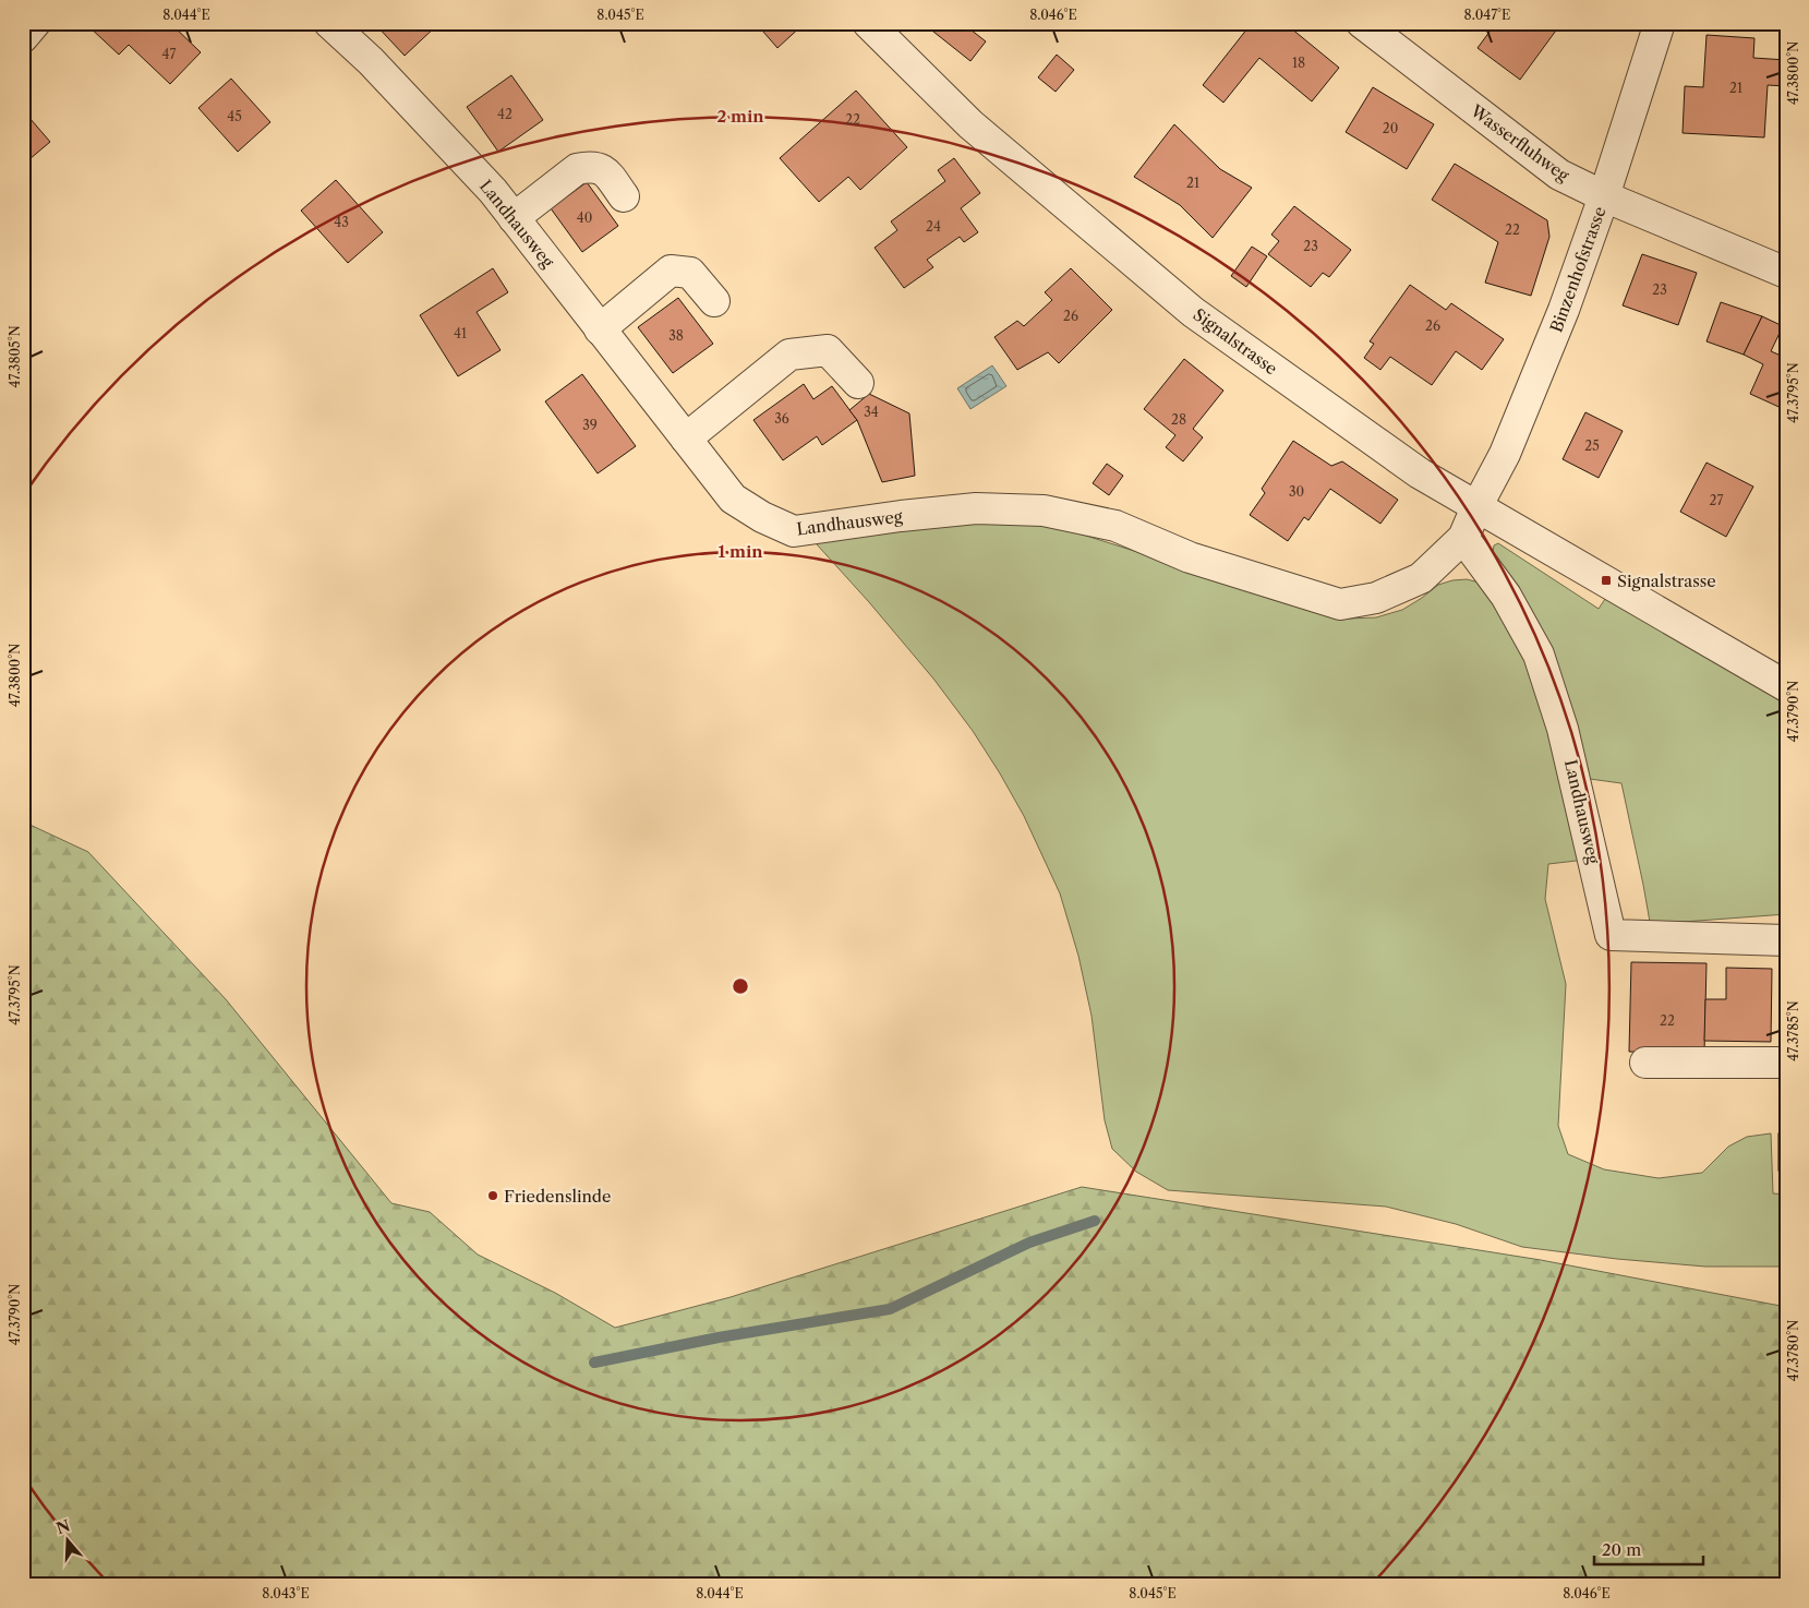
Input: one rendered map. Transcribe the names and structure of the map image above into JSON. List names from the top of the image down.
{
  "streets": {
    "street": [
      "Wasserfluhweg",
      "Landhausweg",
      "Binzenhofstrasse",
      "Signalstrasse"
    ]
  },
  "crossings": [
    ["Wasserfluhweg", "Binzenhofstrasse"],
    ["Landhausweg", "Binzenhofstrasse"],
    ["Landhausweg", "Signalstrasse"],
    ["Binzenhofstrasse", "Signalstrasse"]
  ],
  "places": {
    "transit": ["Signalstrasse"],
    "other": ["Friedenslinde"]
  },
  "house_numbers": [
    "47",
    "18",
    "21",
    "42",
    "45",
    "22",
    "20",
    "21",
    "40",
    "43",
    "24",
    "22",
    "23",
    "23",
    "26",
    "26",
    "41",
    "38",
    "34",
    "36",
    "28",
    "39",
    "25",
    "30",
    "27",
    "22"
  ],
  "scale_bar": "20 m",
  "north": "top",
  "coordinates": [
    "8.044°E",
    "8.045°E",
    "8.046°E",
    "8.047°E",
    "47.3800°N",
    "47.3805°N",
    "47.3795°N",
    "47.3790°N",
    "47.3785°N",
    "47.3780°N",
    "8.043°E"
  ],
  "rings": ["2 min", "1 min"]
}
